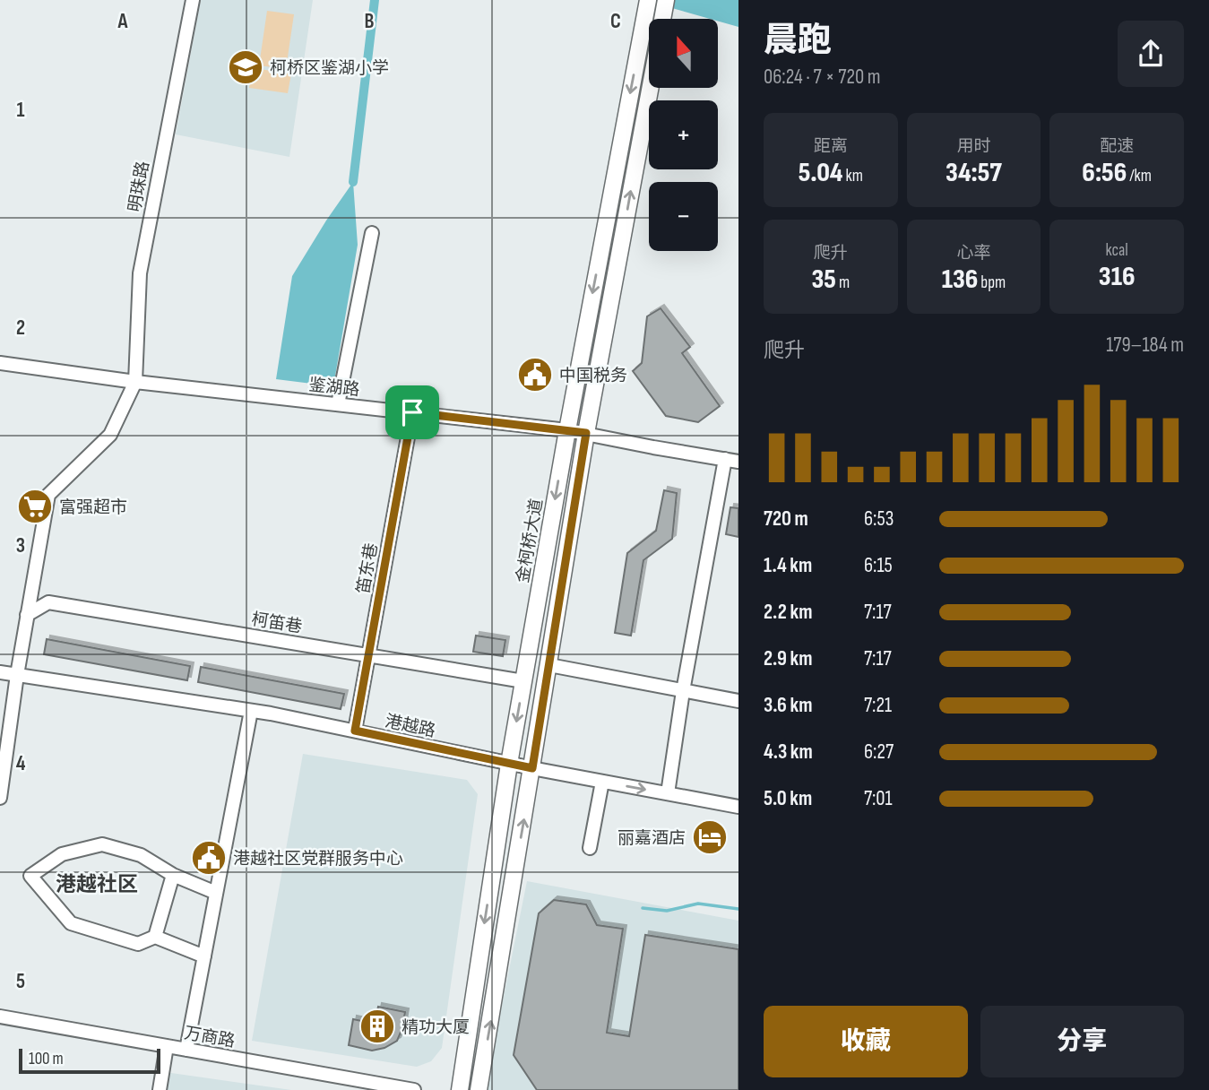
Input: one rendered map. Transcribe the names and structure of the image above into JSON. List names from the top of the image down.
{
  "streets": {
    "main road": ["金柯桥大道"],
    "street": [
      "明珠路",
      "鉴湖路",
      "笛东巷",
      "柯笛巷",
      "港越路",
      "万商路"
    ]
  },
  "crossings": [
    ["明珠路", "鉴湖路"],
    ["鉴湖路", "金柯桥大道"],
    ["鉴湖路", "笛东巷"],
    ["金柯桥大道", "柯笛巷"],
    ["金柯桥大道", "港越路"],
    ["笛东巷", "柯笛巷"],
    ["笛东巷", "港越路"]
  ],
  "districts": ["港越社区"],
  "places": {
    "school or university": ["柯桥区鉴湖小学"],
    "public building": ["中国税务", "港越社区党群服务中心"],
    "supermarket": ["富强超市"],
    "hotel": ["丽嘉酒店"],
    "building": ["精功大厦"]
  },
  "scale_bar": "100 m",
  "north": "top",
  "page": {
    "heading": ["晨跑", "06:24 · 7 × 720 m"],
    "map_buttons": ["+", "−"],
    "stats": [
      ["距离", "5.04 km"],
      ["用时", "34:57"],
      ["配速", "6:56 /km"],
      ["爬升", "35 m"],
      ["心率", "136 bpm"],
      ["kcal", "316"]
    ],
    "chart": ["爬升", "179–184 m"],
    "list": [
      {
        "name": "720 m",
        "note": "6:53"
      },
      {
        "name": "1.4 km",
        "note": "6:15"
      },
      {
        "name": "2.2 km",
        "note": "7:17"
      },
      {
        "name": "2.9 km",
        "note": "7:17"
      },
      {
        "name": "3.6 km",
        "note": "7:21"
      },
      {
        "name": "4.3 km",
        "note": "6:27"
      },
      {
        "name": "5.0 km",
        "note": "7:01"
      }
    ],
    "buttons": ["收藏", "分享"],
    "scale": "100 m"
  },
  "grid": {
    "columns": ["A", "B", "C"],
    "rows": [
      "1",
      "2",
      "3",
      "4",
      "5"
    ]
  }
}
